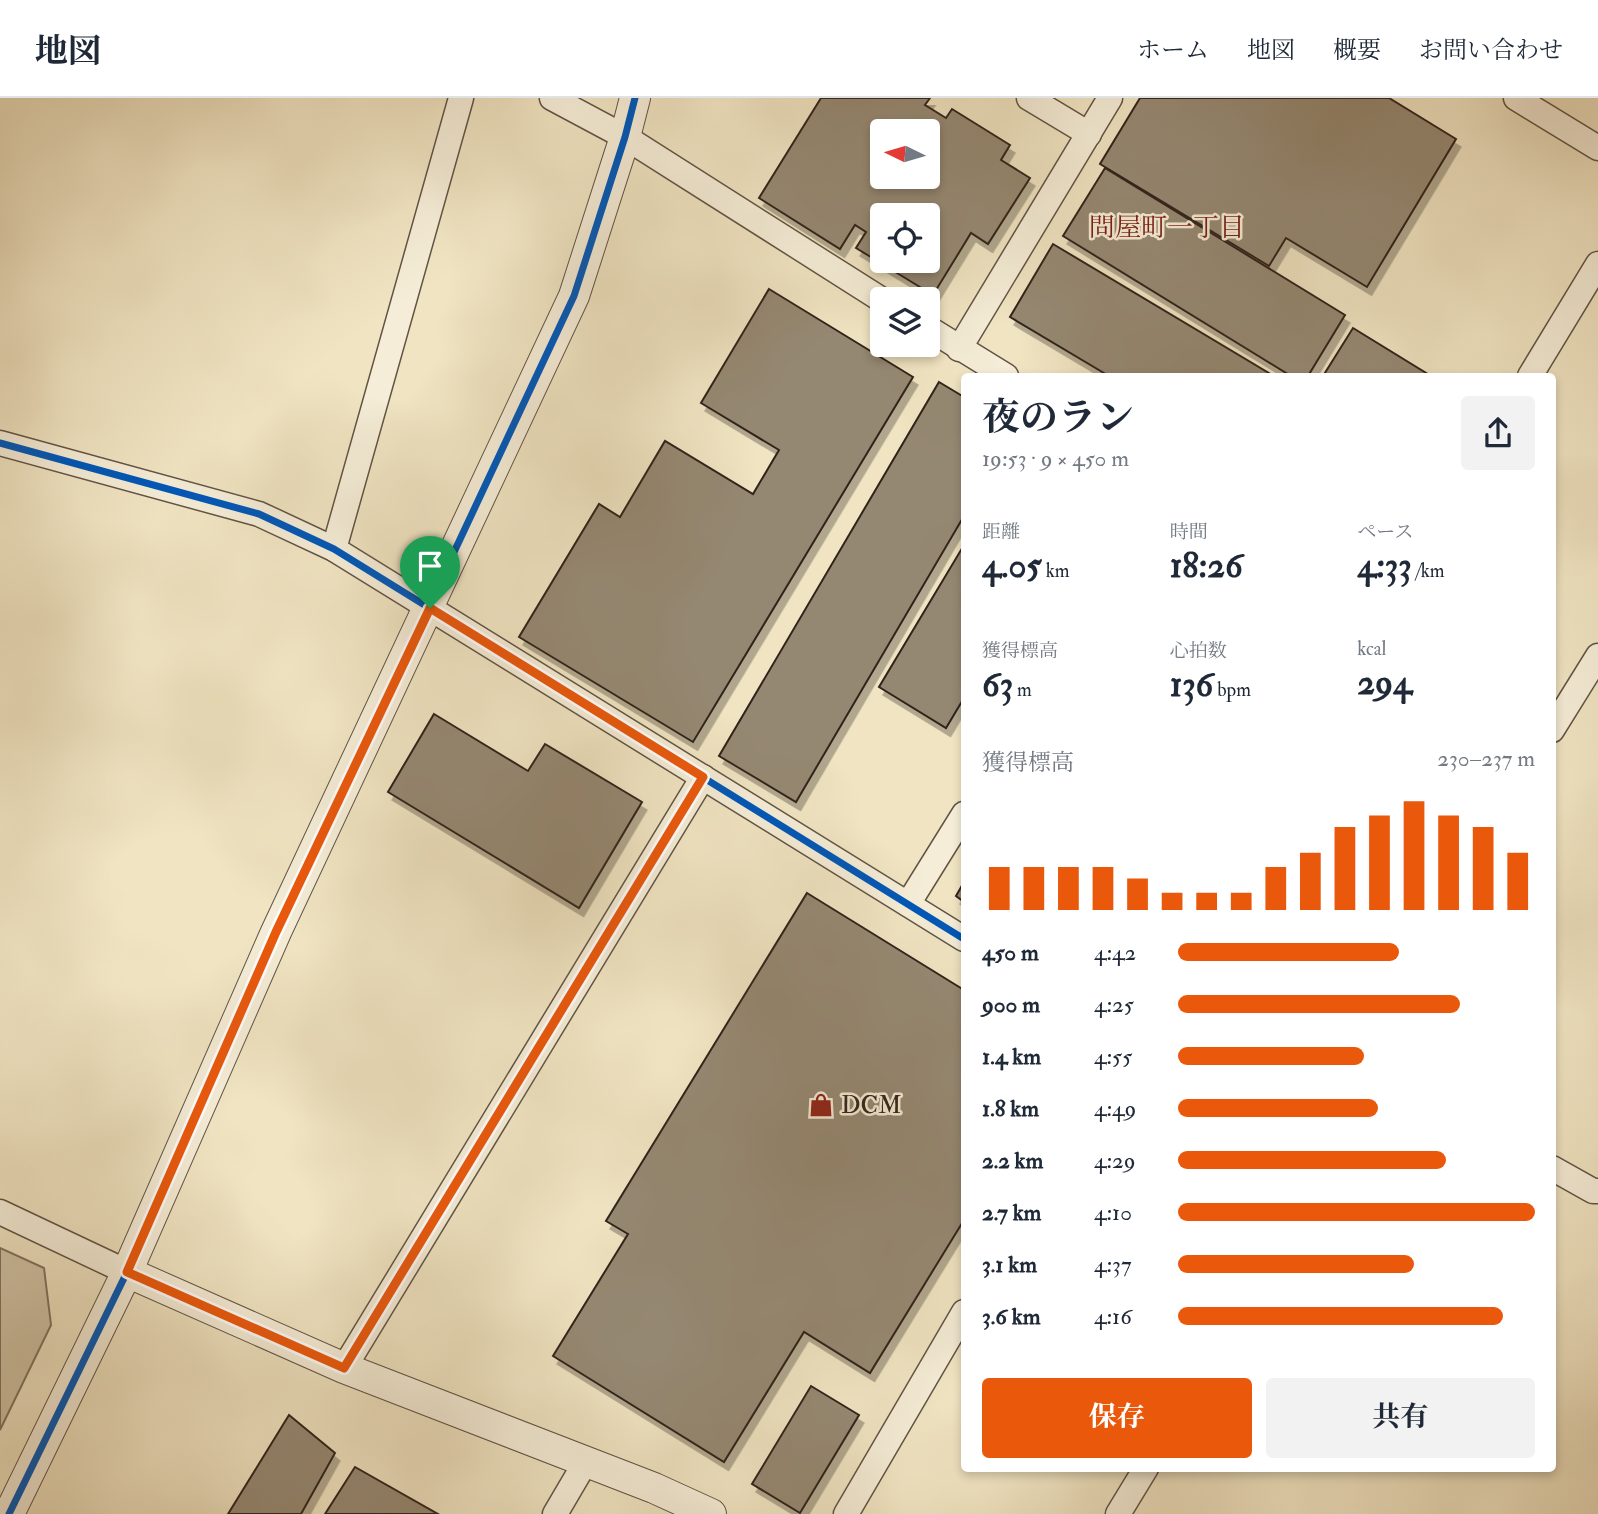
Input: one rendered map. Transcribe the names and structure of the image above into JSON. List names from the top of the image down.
{
  "districts": ["問屋町一丁目"],
  "places": {
    "shop": ["DCM"]
  },
  "north": "left",
  "page": {
    "header": "地図",
    "nav": [
      "ホーム",
      "地図",
      "概要",
      "お問い合わせ"
    ],
    "heading": ["夜のラン", "19:53 · 9 × 450 m"],
    "stats": [
      ["距離", "4.05 km"],
      ["時間", "18:26"],
      ["ペース", "4:33 /km"],
      ["獲得標高", "63 m"],
      ["心拍数", "136 bpm"],
      ["kcal", "294"]
    ],
    "chart": ["獲得標高", "230–237 m"],
    "list": [
      {
        "name": "450 m",
        "note": "4:42"
      },
      {
        "name": "900 m",
        "note": "4:25"
      },
      {
        "name": "1.4 km",
        "note": "4:55"
      },
      {
        "name": "1.8 km",
        "note": "4:49"
      },
      {
        "name": "2.2 km",
        "note": "4:29"
      },
      {
        "name": "2.7 km",
        "note": "4:10"
      },
      {
        "name": "3.1 km",
        "note": "4:37"
      },
      {
        "name": "3.6 km",
        "note": "4:16"
      }
    ],
    "buttons": ["保存", "共有"]
  }
}
